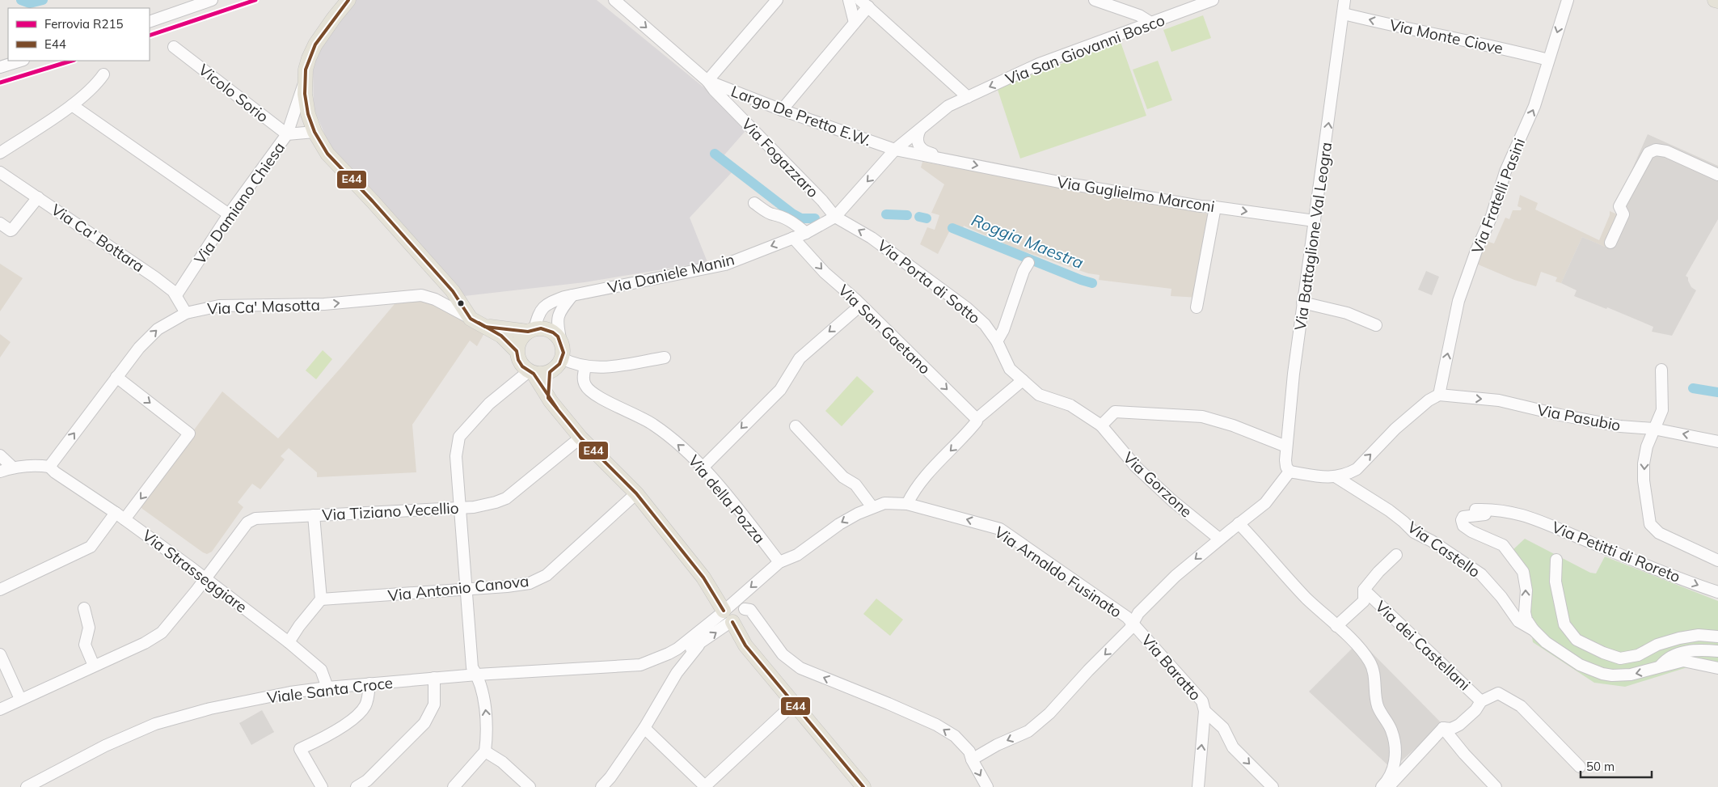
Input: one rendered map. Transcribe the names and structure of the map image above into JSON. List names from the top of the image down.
{
  "streets": {
    "street": [
      "Via Monte Ciove",
      "Via San Giovanni Bosco",
      "Vicolo Sorio",
      "Largo De Pretto E.W.",
      "Via Fogazzaro",
      "Via Guglielmo Marconi",
      "Via Fratelli Pasini",
      "Via Damiano Chiesa",
      "Via Battaglione Val Leogra",
      "Via Ca' Bottara",
      "Via Daniele Manin",
      "Via Porta di Sotto",
      "Via Ca' Masotta",
      "Via San Gaetano",
      "Via Pasubio",
      "Via Gorzone",
      "Via della Pozza",
      "Via Tiziano Vecellio",
      "Via Castello",
      "Via Petitti di Roreto",
      "Via Strasseggiare",
      "Via Arnaldo Fusinato",
      "Via Antonio Canova",
      "Via dei Castellani",
      "Via Baratto",
      "Viale Santa Croce"
    ]
  },
  "crossings": [
    ["Via Monte Ciove", "Via Fratelli Pasini"],
    ["Via Monte Ciove", "Via Battaglione Val Leogra"],
    ["Via San Giovanni Bosco", "Largo De Pretto E.W."],
    ["Via San Giovanni Bosco", "Via Fogazzaro"],
    ["Via San Giovanni Bosco", "Via Guglielmo Marconi"],
    ["Via San Giovanni Bosco", "Via Daniele Manin"],
    ["Via San Giovanni Bosco", "Via Porta di Sotto"],
    ["Vicolo Sorio", "Via Damiano Chiesa"],
    ["Largo De Pretto E.W.", "Via Fogazzaro"],
    ["Largo De Pretto E.W.", "Via Guglielmo Marconi"],
    ["Via Fogazzaro", "Via Daniele Manin"],
    ["Via Fogazzaro", "Via Porta di Sotto"],
    ["Via Guglielmo Marconi", "Via Battaglione Val Leogra"],
    ["Via Fratelli Pasini", "Via Pasubio"],
    ["Via Damiano Chiesa", "Via Ca' Bottara"],
    ["Via Ca' Bottara", "Via Ca' Masotta"],
    ["Via Daniele Manin", "Via Porta di Sotto"],
    ["Via Daniele Manin", "Via San Gaetano"],
    ["Via Porta di Sotto", "Via Gorzone"],
    ["Via Ca' Masotta", "Via Strasseggiare"],
    ["Via della Pozza", "Via Arnaldo Fusinato"],
    ["Via Tiziano Vecellio", "Via Strasseggiare"],
    ["Via Castello", "Via Petitti di Roreto"],
    ["Via Strasseggiare", "Viale Santa Croce"],
    ["Via Arnaldo Fusinato", "Via Baratto"],
    ["Via Arnaldo Fusinato", "Viale Santa Croce"]
  ],
  "one_way": [
    "Via Monte Ciove",
    "Via San Giovanni Bosco",
    "Via Guglielmo Marconi",
    "Via Battaglione Val Leogra",
    "Via Porta di Sotto",
    "Via Ca' Masotta",
    "Via San Gaetano",
    "Via della Pozza",
    "Via Arnaldo Fusinato",
    "Via Baratto"
  ],
  "water": ["Roggia Maestra"],
  "lines": ["rail line R215", "transit line E44"],
  "legend": ["Ferrovia R215", "E44"],
  "scale_bar": "50 m"
}
